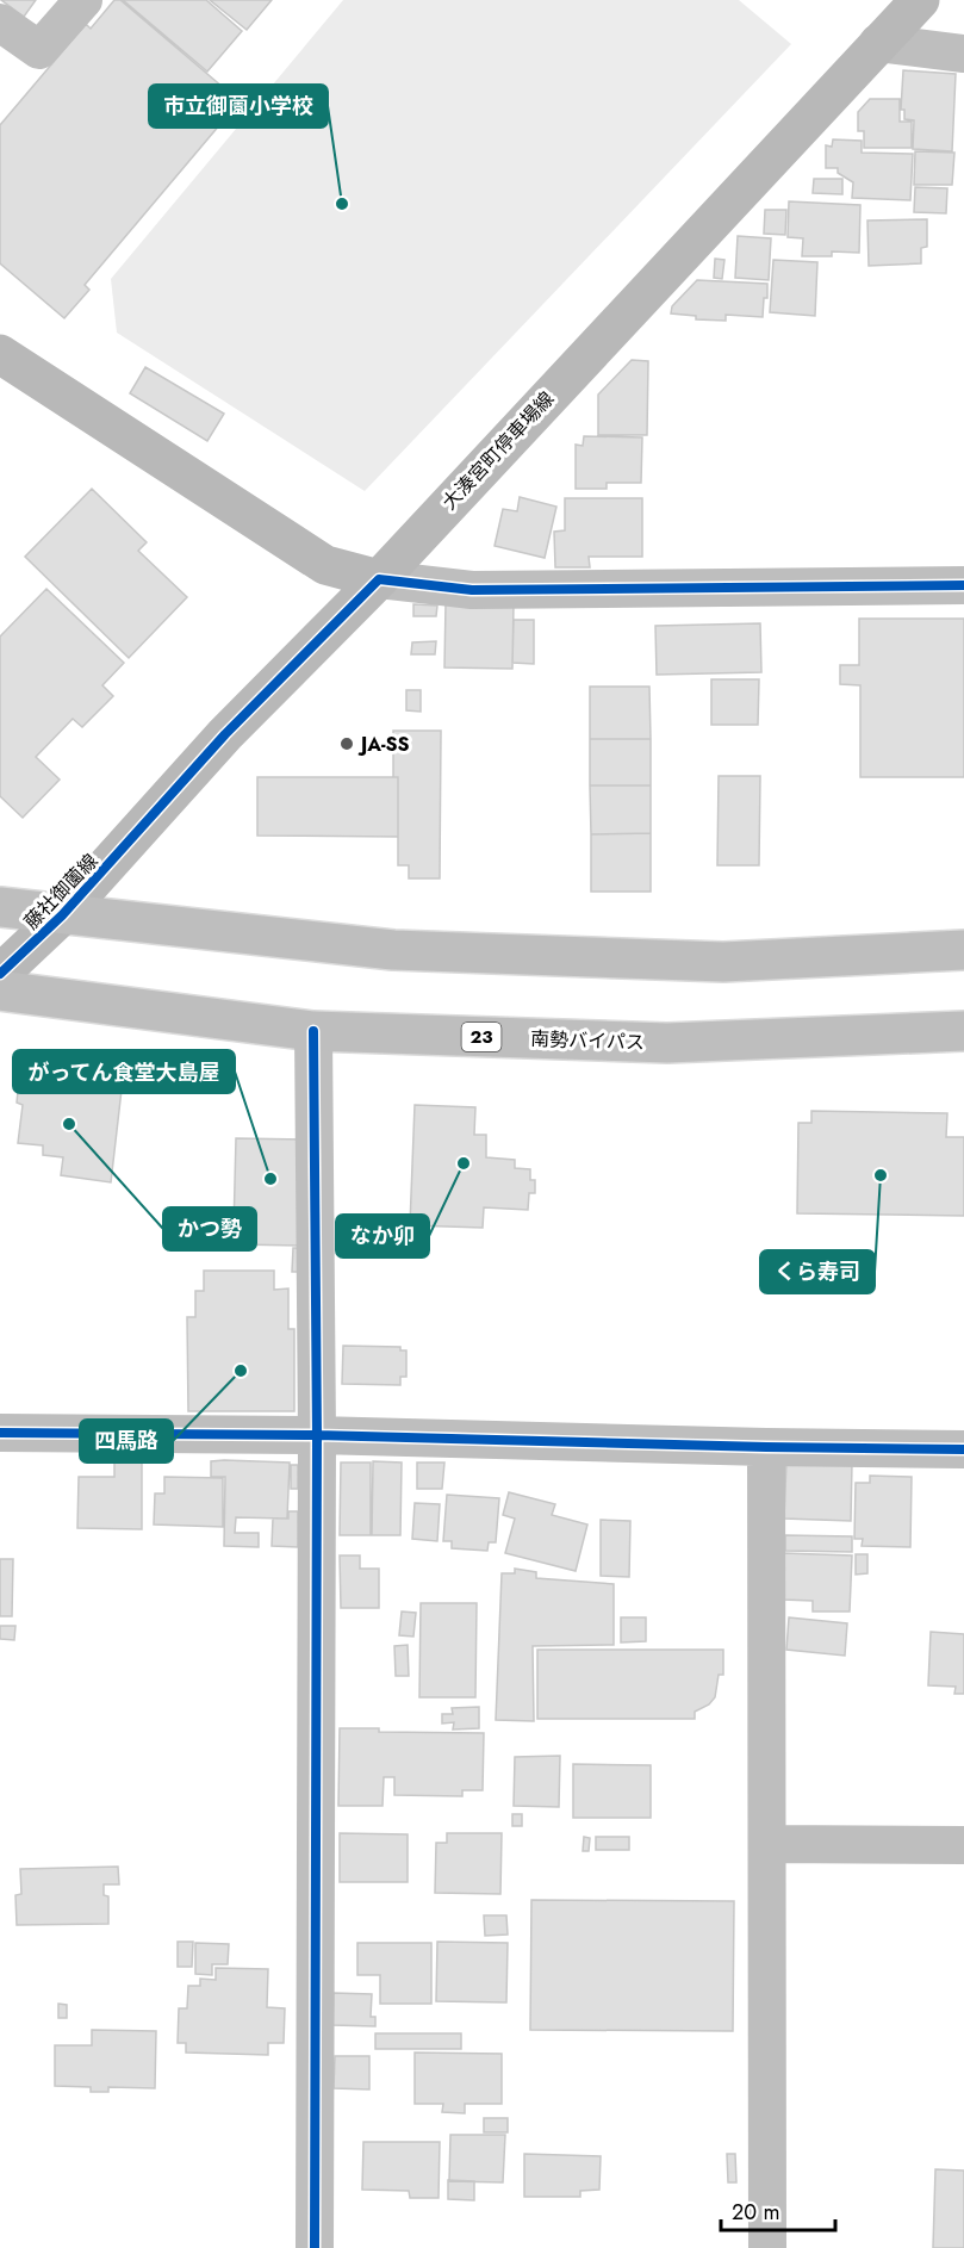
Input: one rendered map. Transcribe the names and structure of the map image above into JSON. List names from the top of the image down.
{
  "streets": {
    "highway": ["23", "南勢バイパス"],
    "main road": ["大湊宮町停車場線", "藤社御薗線"]
  },
  "crossings": [
    ["大湊宮町停車場線", "藤社御薗線"]
  ],
  "places": [
    "市立御薗小学校",
    "JA-SS",
    "かつ勢",
    "なか卯",
    "くら寿司",
    "がってん食堂大島屋",
    "四馬路"
  ],
  "scale_bar": "20 m"
}
